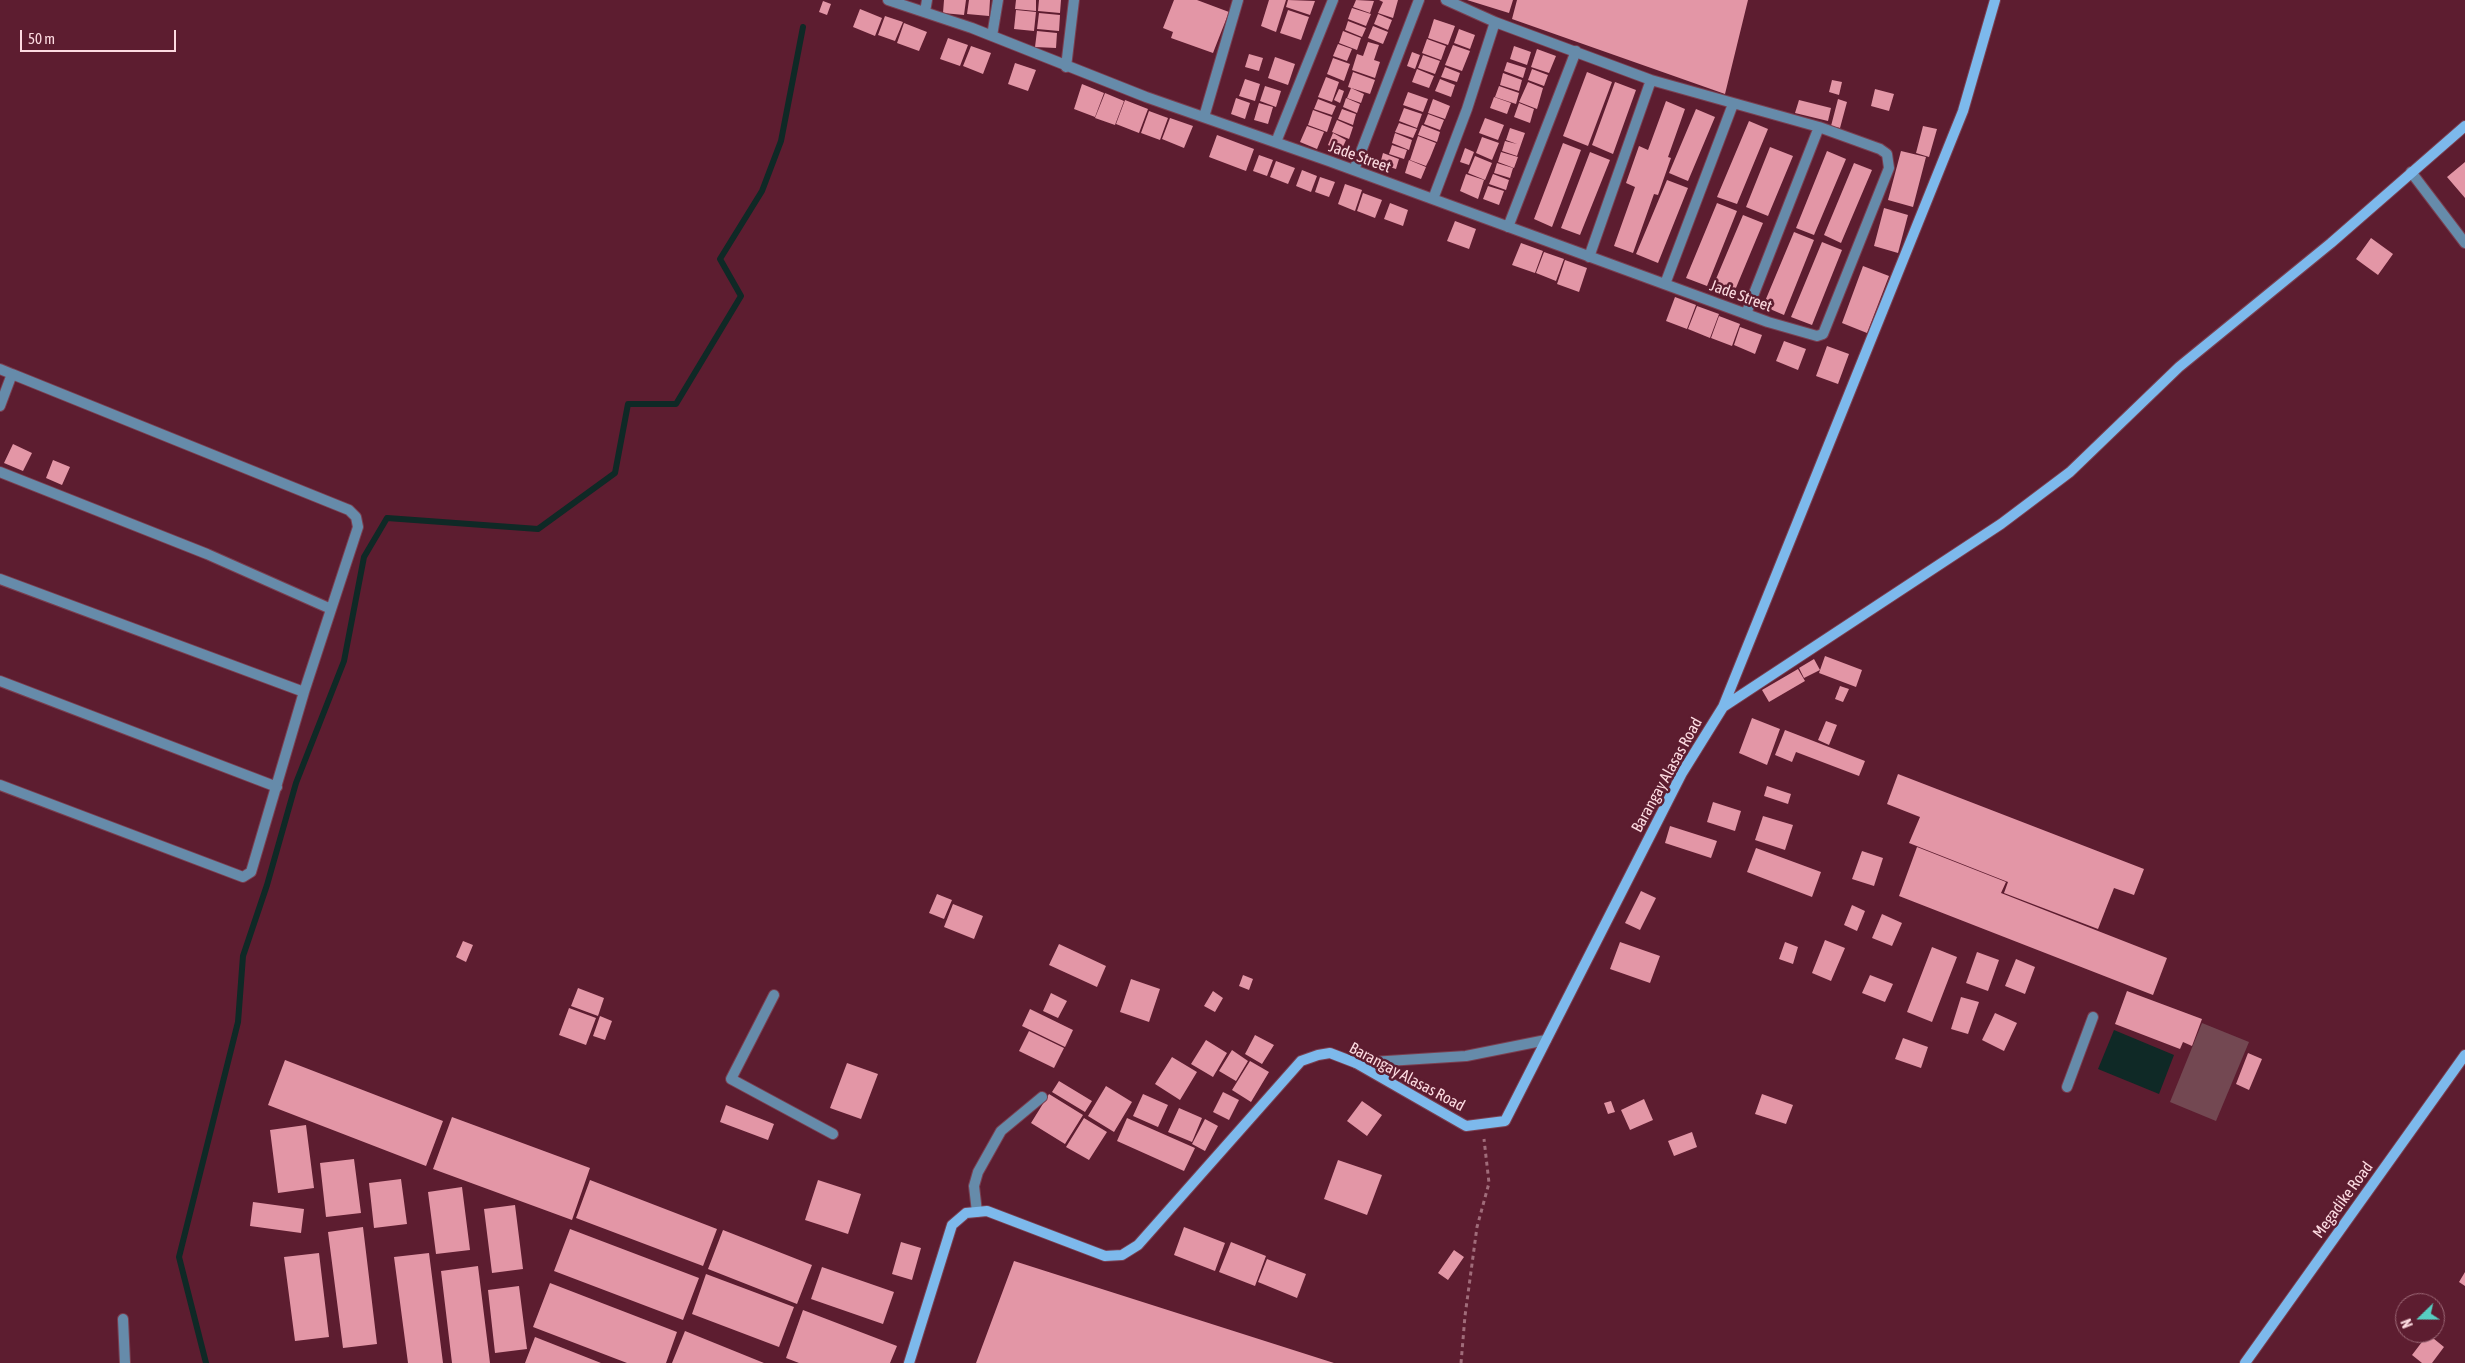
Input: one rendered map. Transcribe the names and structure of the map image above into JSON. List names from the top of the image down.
{
  "streets": {
    "street": ["Jade Street", "Barangay Alasas Road", "Megadike Road"]
  },
  "scale_bar": "50 m",
  "north": "left"
}
